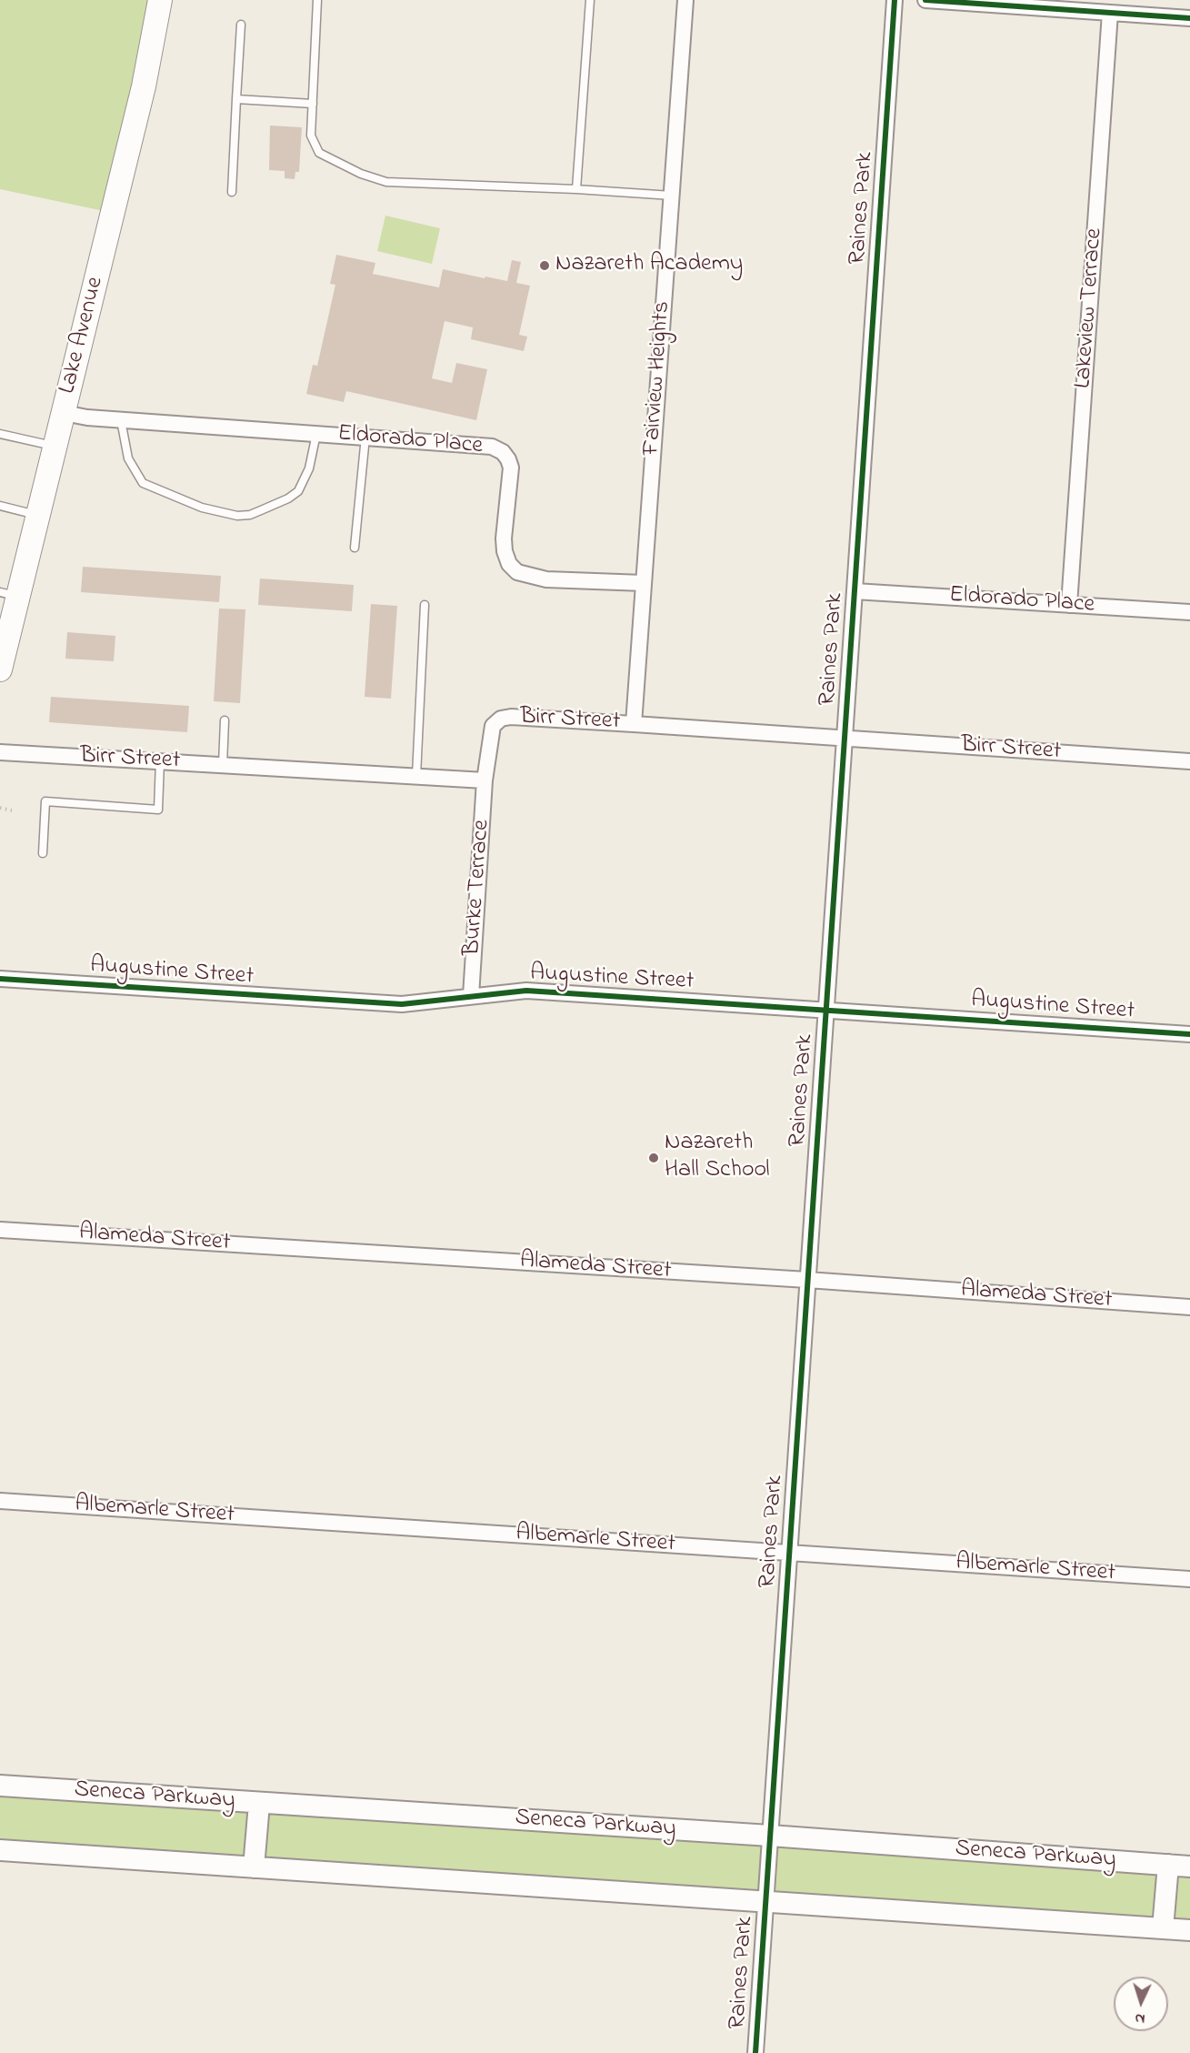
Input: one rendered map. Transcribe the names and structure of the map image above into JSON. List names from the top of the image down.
{
  "streets": {
    "main road": ["Lake Avenue"],
    "street": [
      "Raines Park",
      "Lakeview Terrace",
      "Fairview Heights",
      "Eldorado Place",
      "Birr Street",
      "Burke Terrace",
      "Augustine Street",
      "Alameda Street",
      "Albemarle Street",
      "Seneca Parkway"
    ]
  },
  "crossings": [
    ["Raines Park", "Eldorado Place"],
    ["Raines Park", "Birr Street"],
    ["Raines Park", "Augustine Street"],
    ["Raines Park", "Alameda Street"],
    ["Raines Park", "Albemarle Street"],
    ["Raines Park", "Seneca Parkway"],
    ["Lakeview Terrace", "Eldorado Place"],
    ["Lake Avenue", "Eldorado Place"],
    ["Fairview Heights", "Eldorado Place"],
    ["Fairview Heights", "Birr Street"],
    ["Birr Street", "Burke Terrace"],
    ["Burke Terrace", "Augustine Street"]
  ],
  "places": ["Nazareth Academy", "Nazareth Hall School"],
  "north": "bottom"
}
